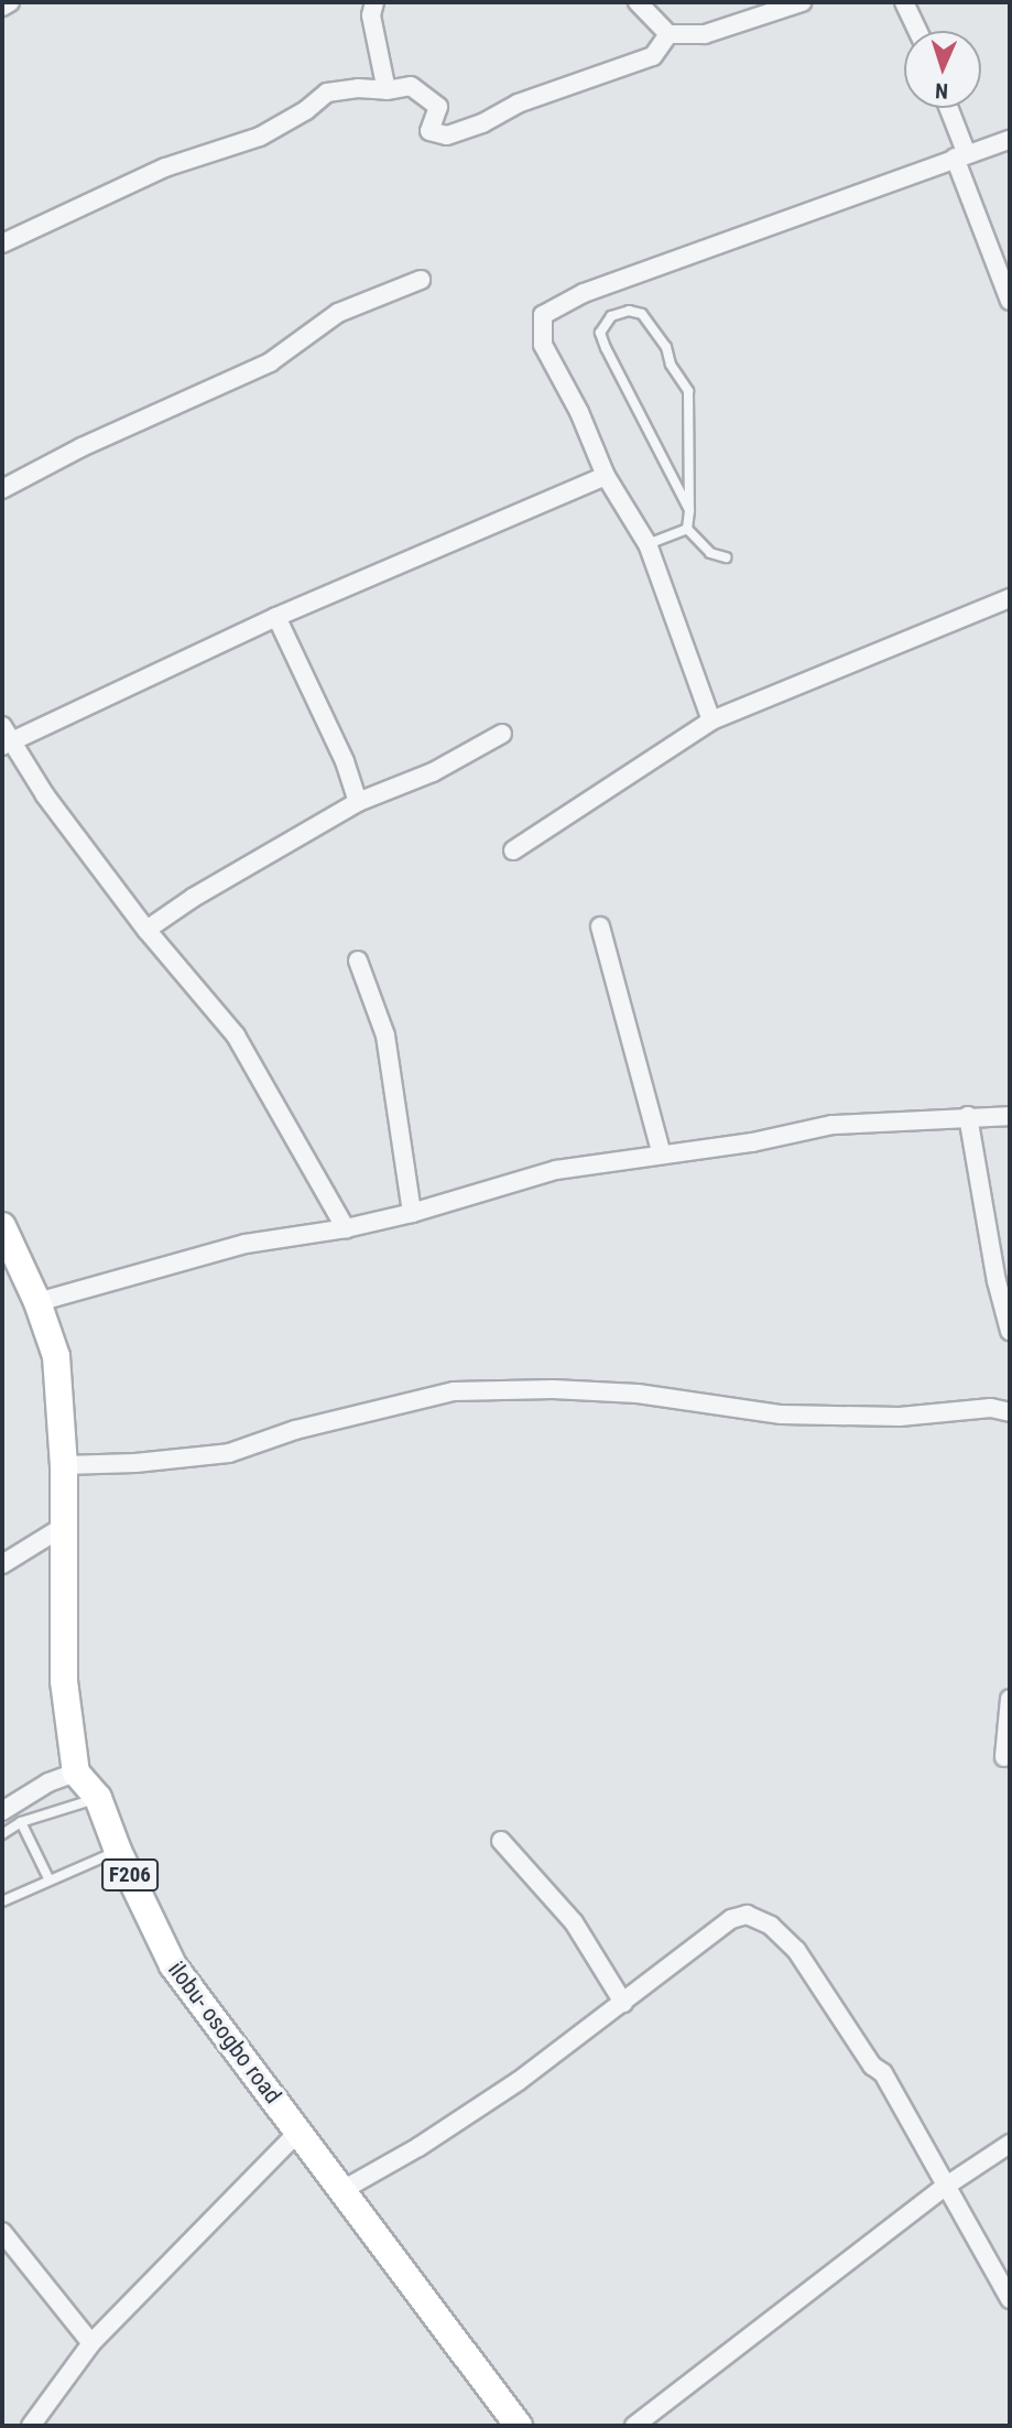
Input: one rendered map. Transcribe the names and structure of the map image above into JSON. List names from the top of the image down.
{
  "streets": {
    "main road": ["F206", "ilobu- osogbo road"]
  },
  "north": "bottom"
}
